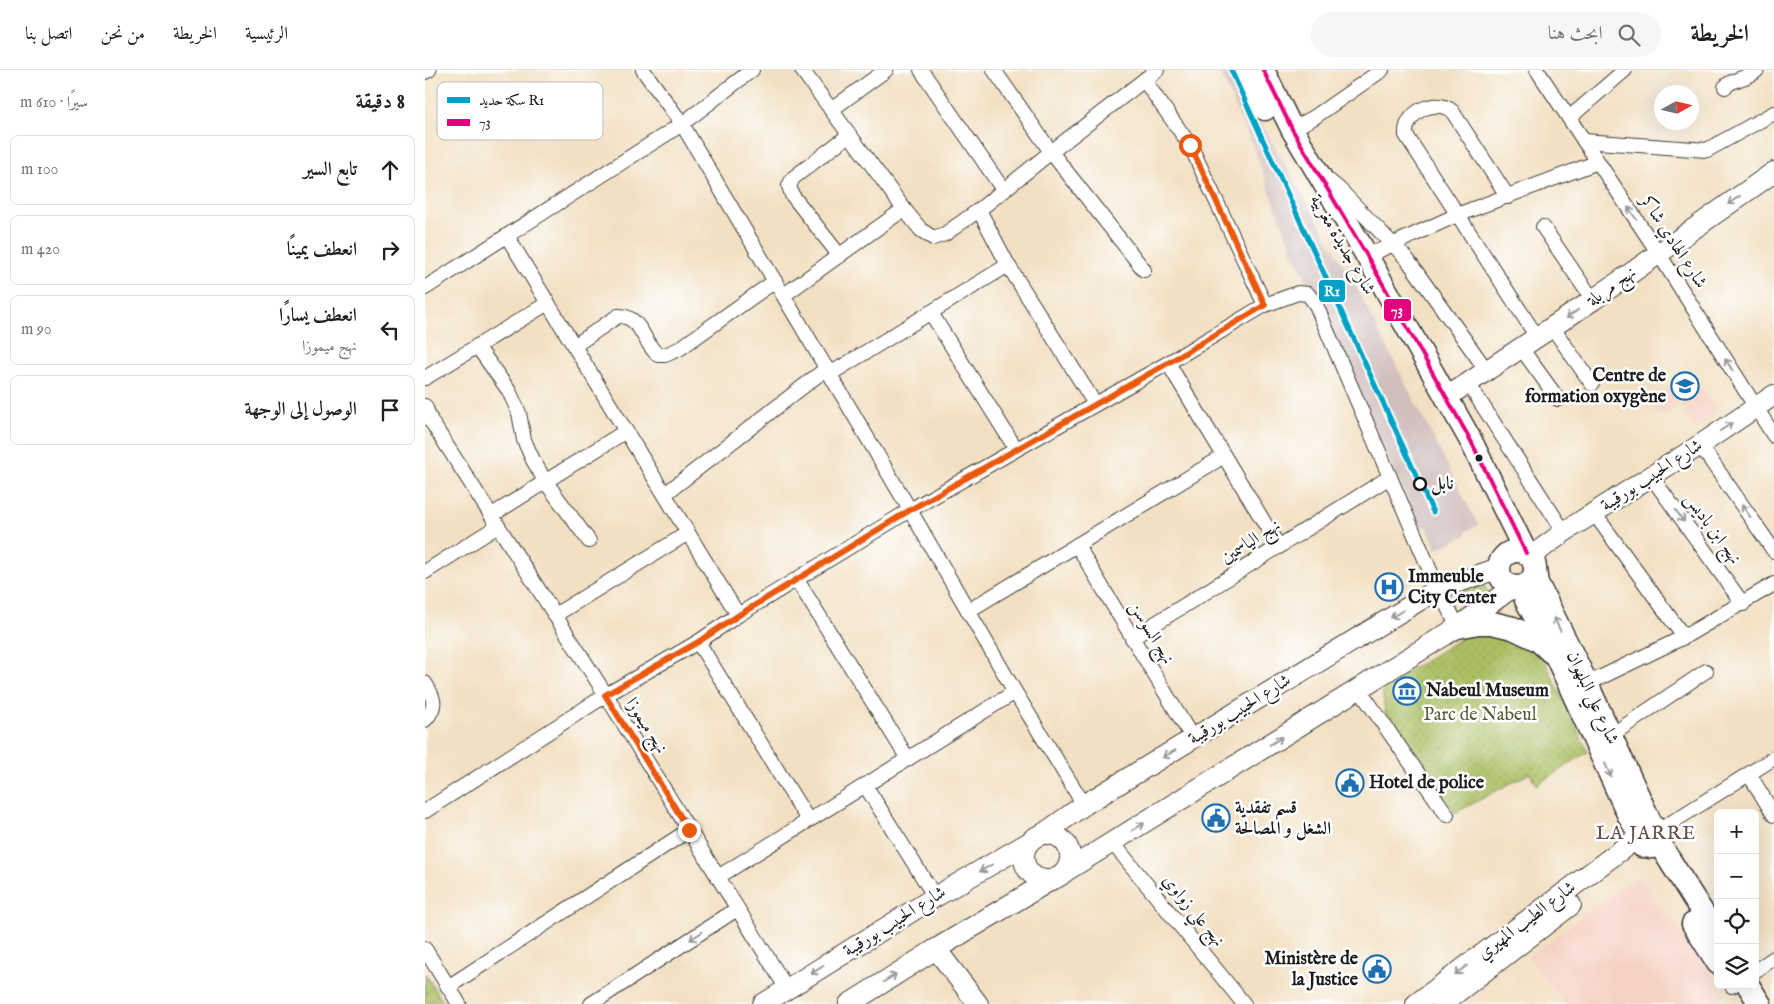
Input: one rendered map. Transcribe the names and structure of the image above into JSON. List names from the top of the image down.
{
  "streets": {
    "main road": ["شارع جديدة مغربية", "شارع علي البلهوان"],
    "street": [
      "شارع الهادي شاكر",
      "نهج مربلة",
      "شارع الحبيب بورقيبة",
      "نهج ابن باديس",
      "نهج الياسمين",
      "نهج السوسن",
      "نهج ميموزا",
      "نهج علي زواوي",
      "شارع الطيب المهيري"
    ]
  },
  "crossings": [
    ["شارع الهادي شاكر", "نهج مربلة"],
    ["شارع الهادي شاكر", "شارع الحبيب بورقيبة"],
    ["شارع جديدة مغربية", "نهج مربلة"],
    ["شارع جديدة مغربية", "شارع الحبيب بورقيبة"],
    ["شارع جديدة مغربية", "شارع علي البلهوان"],
    ["شارع الحبيب بورقيبة", "نهج ابن باديس"],
    ["شارع الحبيب بورقيبة", "نهج السوسن"],
    ["شارع الحبيب بورقيبة", "شارع علي البلهوان"],
    ["شارع الحبيب بورقيبة", "نهج ميموزا"],
    ["شارع الحبيب بورقيبة", "نهج علي زواوي"],
    ["نهج الياسمين", "نهج السوسن"],
    ["شارع علي البلهوان", "شارع الطيب المهيري"]
  ],
  "districts": ["LA JARRE"],
  "parks": ["Parc de Nabeul"],
  "places": {
    "school or university": ["Centre de formation oxygène"],
    "other": ["نابل"],
    "hospital": ["Immeuble City Center"],
    "museum": ["Nabeul Museum"],
    "public building": ["Hotel de police", "قسم تفقدية الشغل و المصالحة", "Ministère de la Justice"]
  },
  "lines": ["rail line R1", "transit line 73"],
  "legend": ["سكة حديد R1", "73"],
  "north": "right",
  "page": {
    "header": "الخريطة",
    "search": "ابحث هنا",
    "nav": [
      "الرئيسية",
      "الخريطة",
      "من نحن",
      "اتصل بنا"
    ],
    "heading": ["8 دقيقة", "سيرًا · 610 m"],
    "list": [
      ["تابع السير", "100 m"],
      ["انعطف يمينًا", "420 m"],
      ["انعطف يسارًا", "نهج ميموزا", "90 m"],
      "الوصول إلى الوجهة"
    ],
    "map_buttons": ["+", "−"]
  }
}
